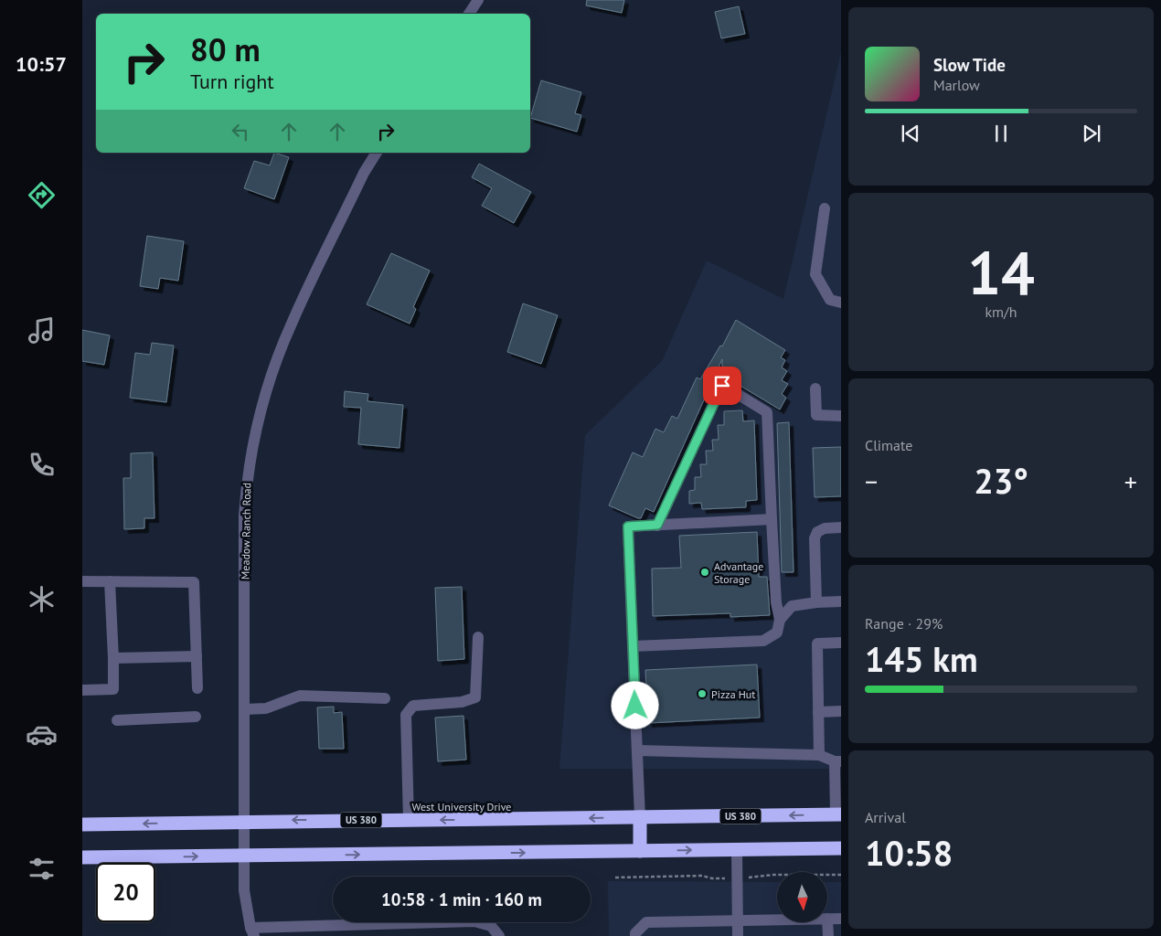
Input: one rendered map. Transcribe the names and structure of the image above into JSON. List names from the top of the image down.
{
  "streets": {
    "highway": ["West University Drive", "US 380"],
    "street": ["Meadow Ranch Road"]
  },
  "crossings": [
    ["Meadow Ranch Road", "West University Drive"]
  ],
  "places": ["Advantage Storage", "Pizza Hut"],
  "north": "bottom",
  "page": {
    "tabs": "10:57",
    "turn": ["80 m", "Turn right"],
    "song": ["Slow Tide", "Marlow"],
    "tile": [
      ["14", "km/h"],
      "Climate",
      ["Range · 29%", "145 km"],
      ["Arrival", "10:58"]
    ],
    "heat": ["−", "23°", "+"],
    "limit": "20",
    "trip": "10:58 · 1 min · 160 m"
  }
}
